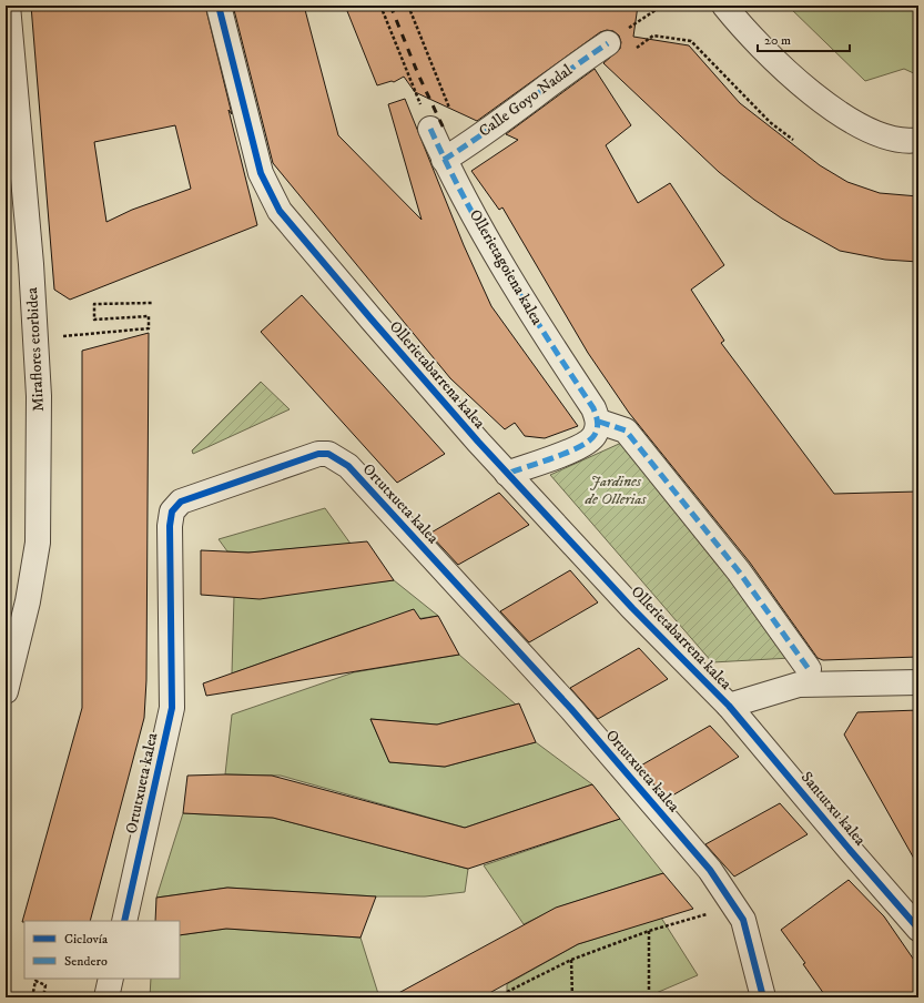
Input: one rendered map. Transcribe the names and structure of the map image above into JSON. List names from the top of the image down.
{
  "streets": {
    "street": [
      "Calle Goyo Nadal",
      "Ollerietagoiena kalea",
      "Miraflores etorbidea",
      "Ollerietabarrena kalea",
      "Ortutxueta kalea",
      "Santutxu kalea"
    ]
  },
  "crossings": [
    ["Calle Goyo Nadal", "Ollerietagoiena kalea"],
    ["Ollerietabarrena kalea", "Santutxu kalea"]
  ],
  "parks": ["Jardines de Ollerias"],
  "legend": ["Ciclovía", "Sendero"],
  "scale_bar": "20 m"
}
